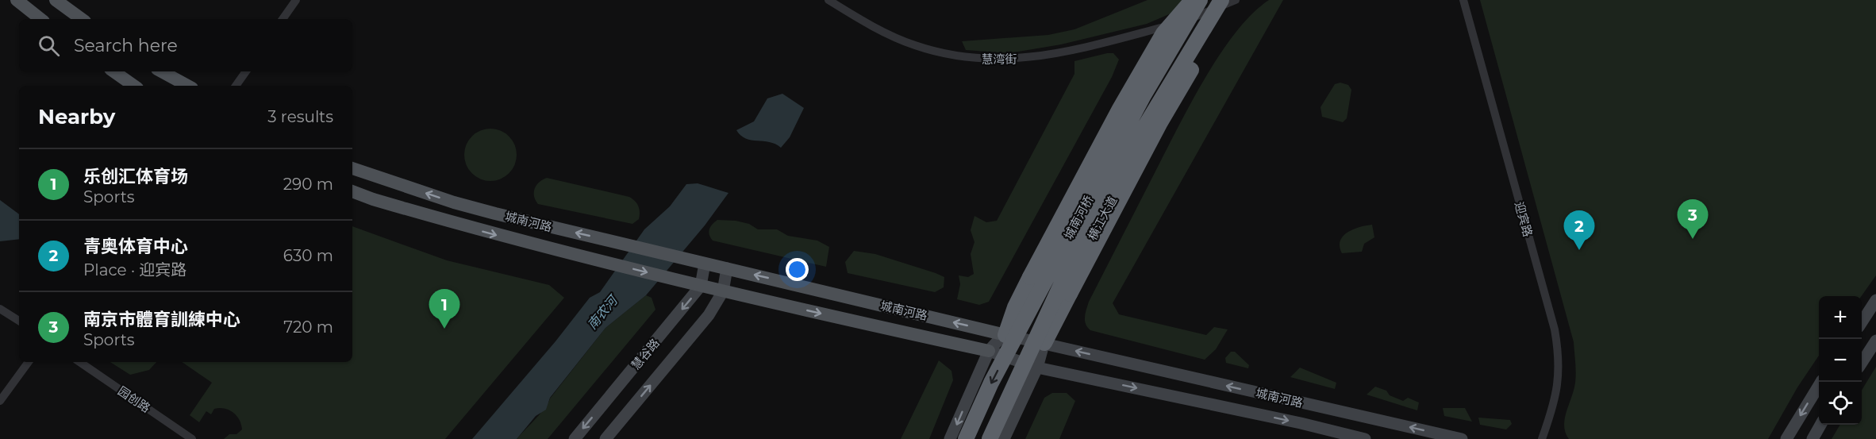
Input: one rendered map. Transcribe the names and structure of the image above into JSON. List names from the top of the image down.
{
  "streets": {
    "highway": ["城南河桥"],
    "main road": ["横江大道", "城南河路", "慧谷路"],
    "street": ["慧湾街", "迎宾路", "园创路"]
  },
  "crossings": [
    ["慧湾街", "城南河桥"],
    ["慧湾街", "横江大道"],
    ["城南河桥", "横江大道"],
    ["横江大道", "城南河路"],
    ["城南河路", "慧谷路"]
  ],
  "water": ["南农河"],
  "page": {
    "search": "Search here",
    "heading": ["Nearby", "3 results"],
    "list": [
      {
        "mark": "1",
        "name": "乐创汇体育场",
        "note": "Sports",
        "value": "290 m"
      },
      {
        "mark": "2",
        "name": "青奥体育中心",
        "note": "Place · 迎宾路",
        "value": "630 m"
      },
      {
        "mark": "3",
        "name": "南京市體育訓練中心",
        "note": "Sports",
        "value": "720 m"
      }
    ],
    "pins": ["3", "2", "1"],
    "map_buttons": ["+", "−"]
  }
}
